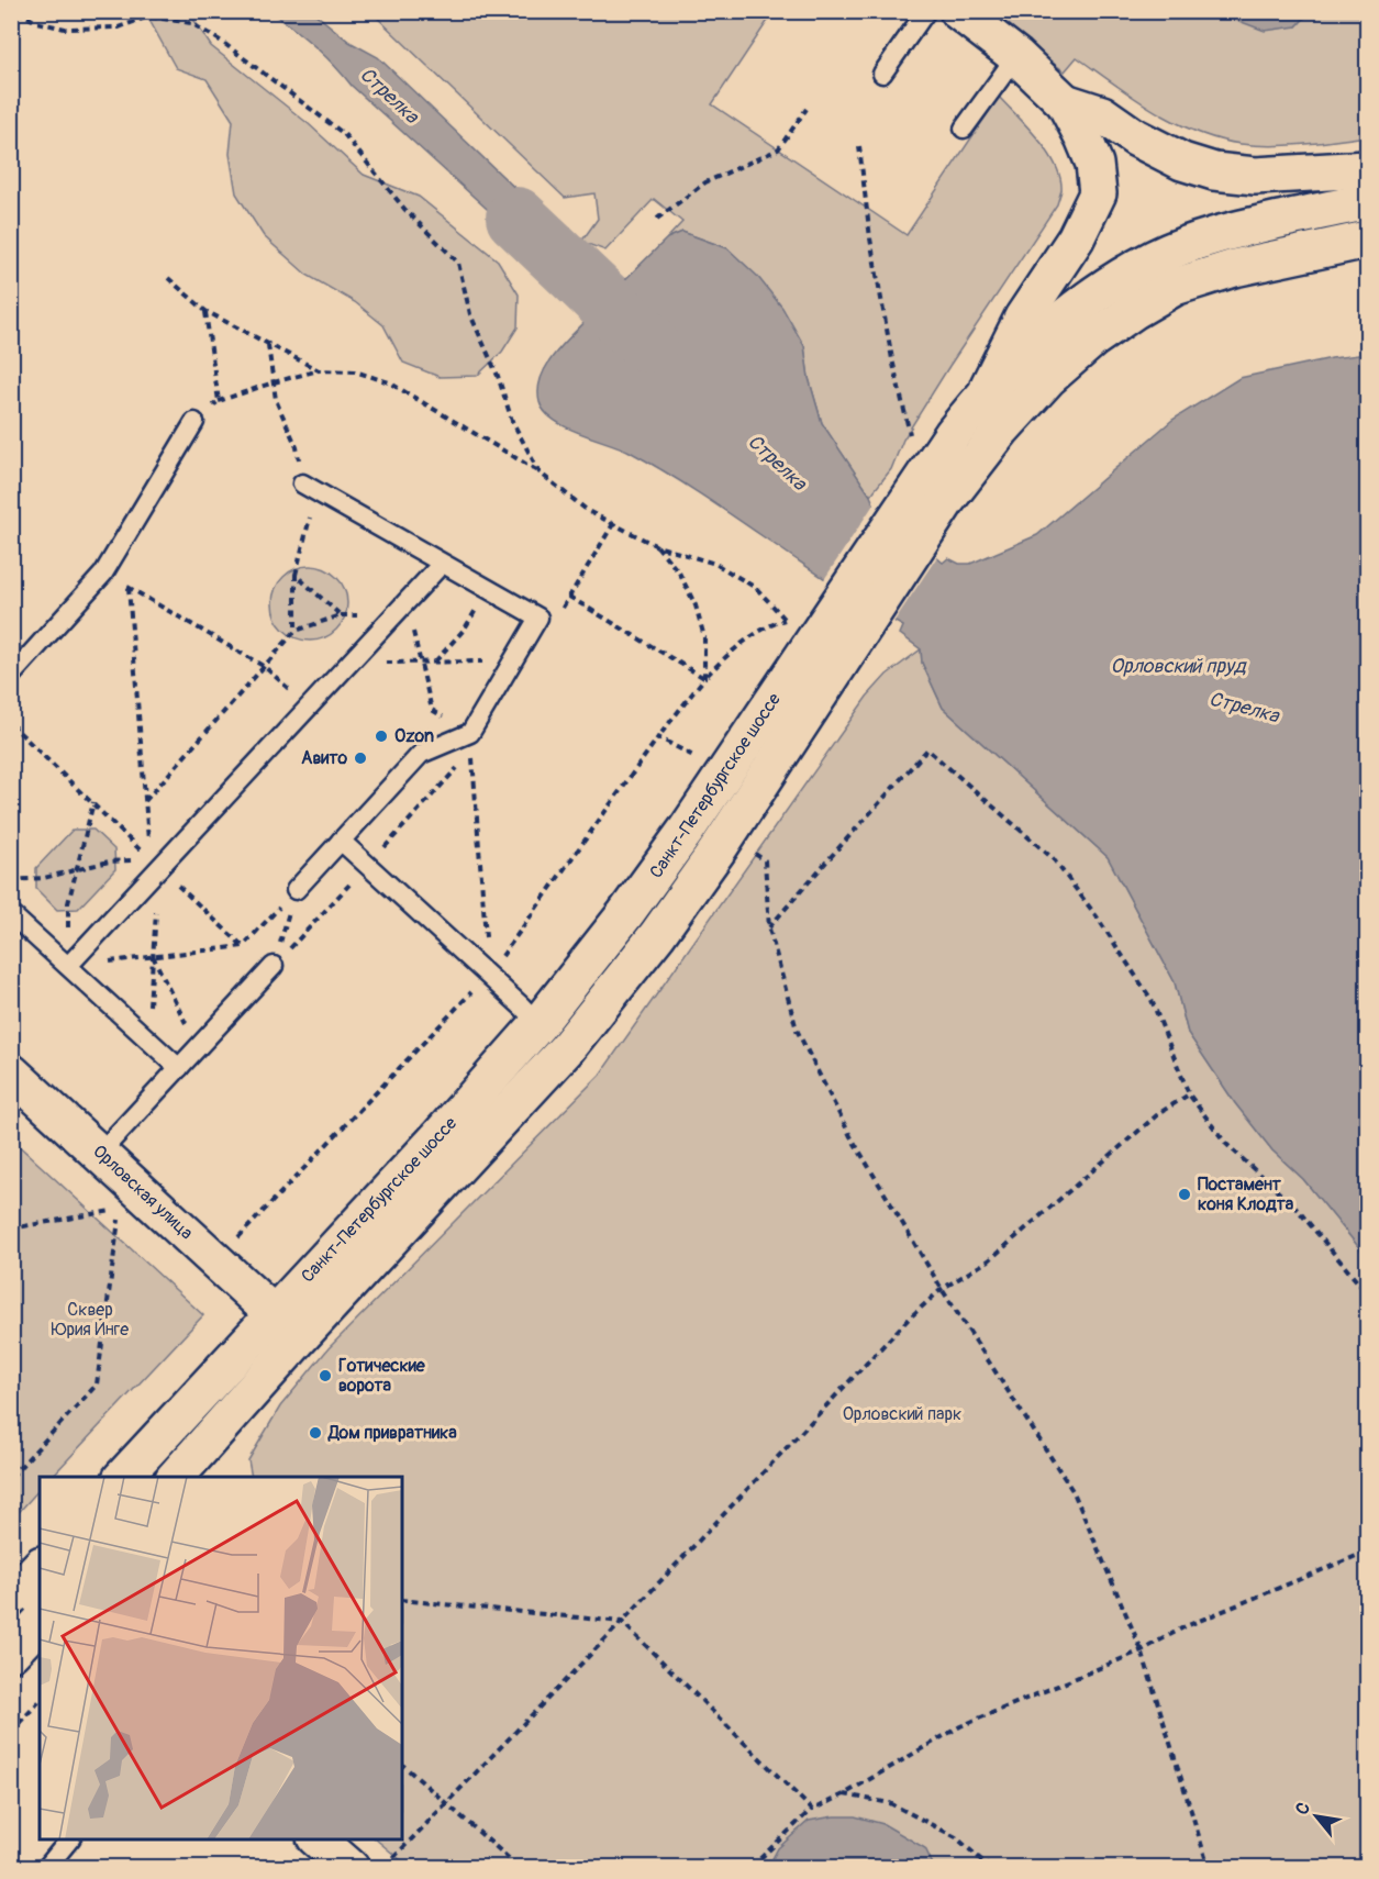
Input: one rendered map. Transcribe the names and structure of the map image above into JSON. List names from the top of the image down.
{
  "streets": {
    "main road": ["Санкт-Петербургское шоссе", "Орловская улица"]
  },
  "crossings": [
    ["Санкт-Петербургское шоссе", "Орловская улица"]
  ],
  "water": ["Стрелка", "Орловский пруд"],
  "parks": ["Сквер Юрия Инге", "Орловский парк"],
  "places": [
    "Ozon",
    "Авито",
    "Постамент коня Клодта",
    "Готические ворота",
    "Дом привратника"
  ],
  "north": "top left"
}
